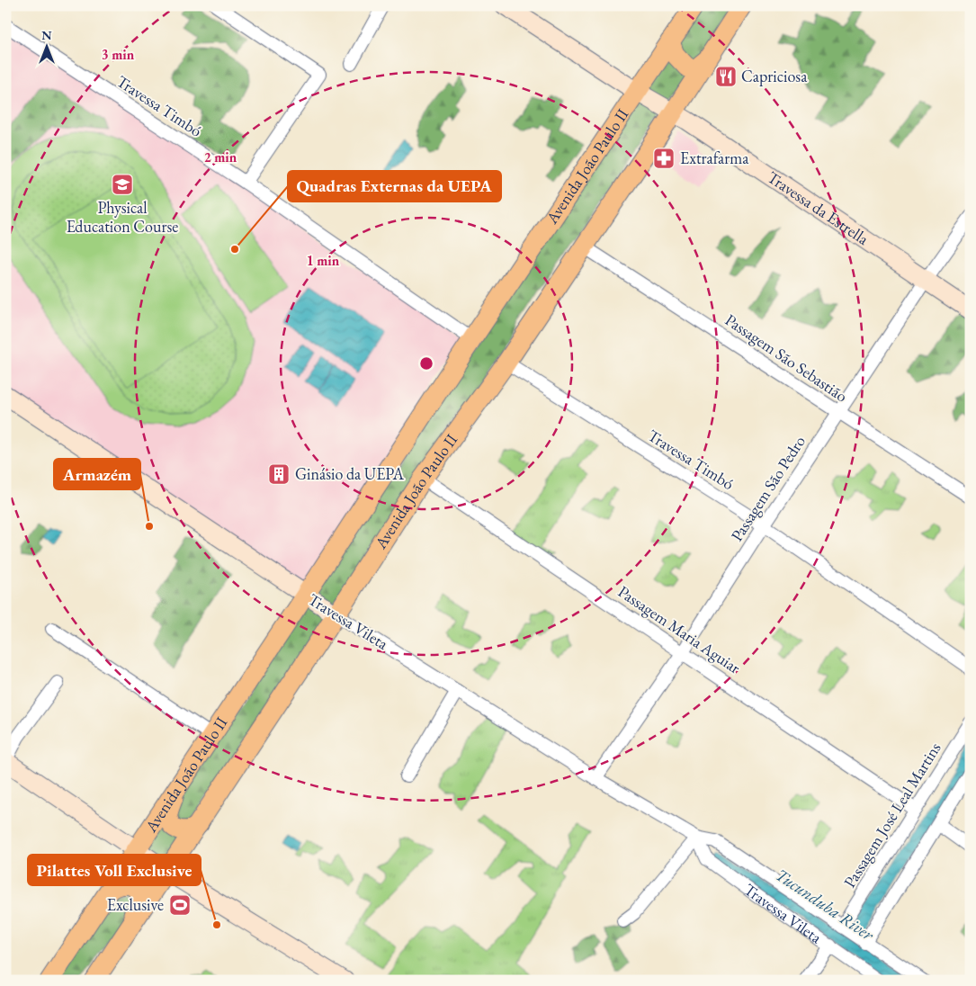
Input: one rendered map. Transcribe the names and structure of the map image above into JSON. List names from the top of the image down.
{
  "streets": {
    "main road": ["Avenida João Paulo II"],
    "street": [
      "Travessa Timbó",
      "Travessa da Estrella",
      "Passagem São Sebastião",
      "Passagem São Pedro",
      "Travessa Vileta",
      "Passagem Maria Aguiar",
      "Passagem José Leal Martins"
    ]
  },
  "crossings": [
    ["Travessa Timbó", "Avenida João Paulo II"],
    ["Travessa Timbó", "Passagem São Pedro"],
    ["Avenida João Paulo II", "Travessa da Estrella"],
    ["Avenida João Paulo II", "Passagem São Sebastião"],
    ["Avenida João Paulo II", "Travessa Vileta"],
    ["Avenida João Paulo II", "Passagem Maria Aguiar"],
    ["Travessa da Estrella", "Passagem São Pedro"],
    ["Passagem São Sebastião", "Passagem São Pedro"],
    ["Passagem São Pedro", "Travessa Vileta"],
    ["Passagem São Pedro", "Passagem Maria Aguiar"],
    ["Travessa Vileta", "Passagem José Leal Martins"],
    ["Passagem Maria Aguiar", "Passagem José Leal Martins"]
  ],
  "water": ["Tucunduba River"],
  "places": {
    "restaurant": ["Capriciosa"],
    "pharmacy": ["Extrafarma"],
    "school or university": ["Physical Education Course"],
    "other": ["Quadras Externas da UEPA", "Armazém", "Pilattes Voll Exclusive"],
    "building": ["Ginásio da UEPA"],
    "sports": ["Exclusive"]
  },
  "north": "top",
  "rings": ["3 min", "2 min", "1 min"]
}
